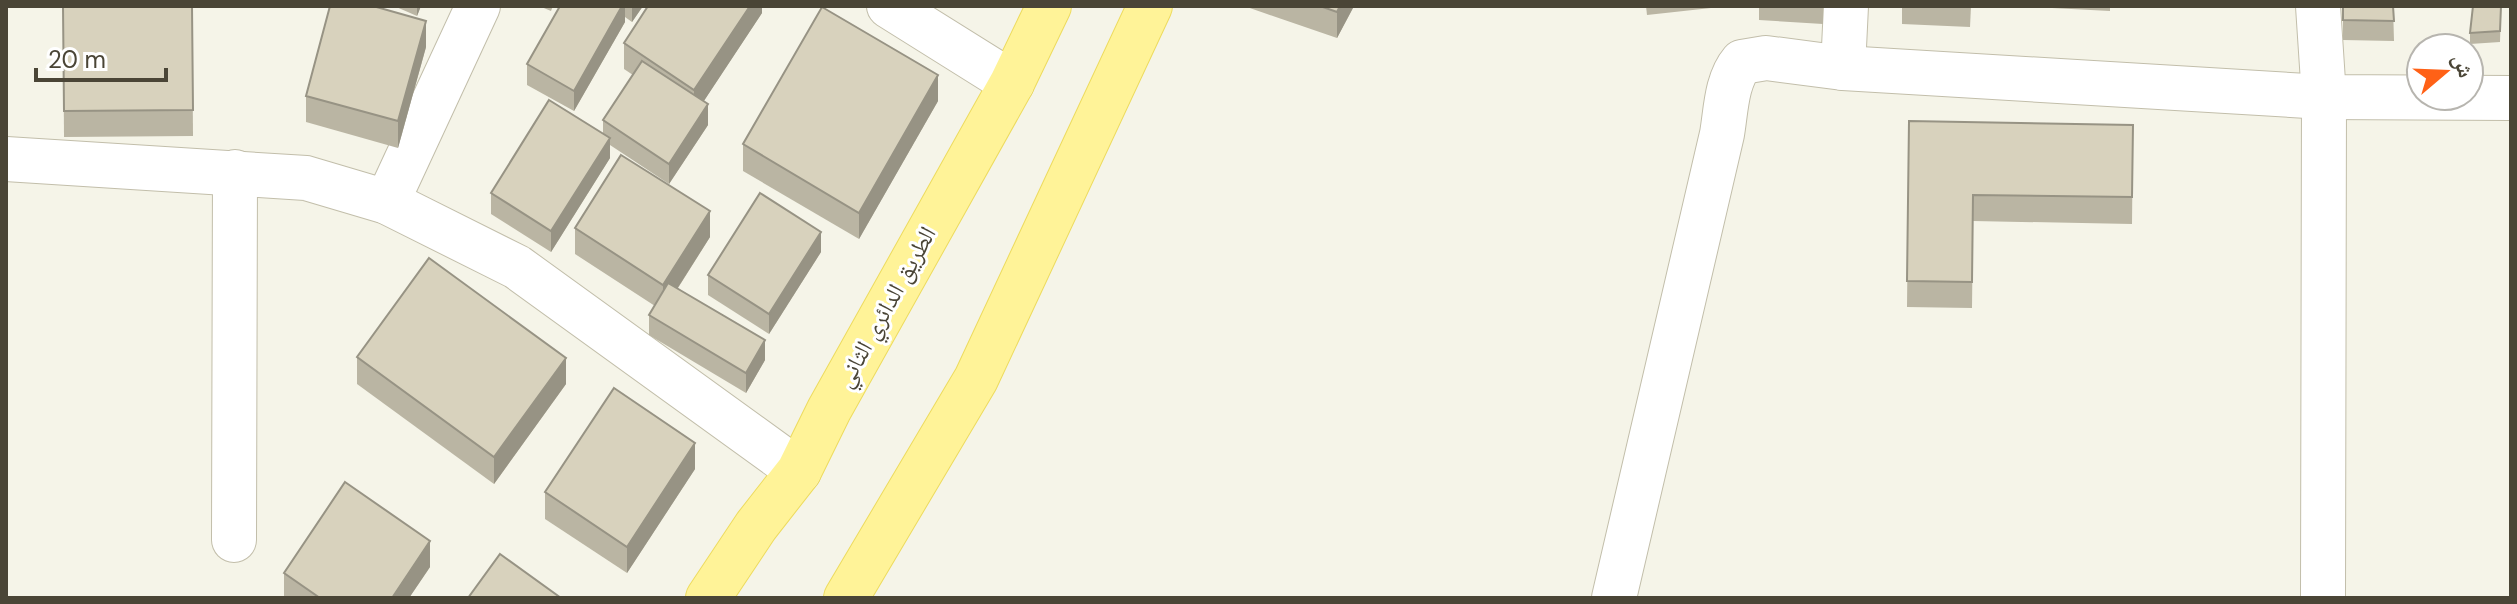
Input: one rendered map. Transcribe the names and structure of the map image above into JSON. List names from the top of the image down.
{
  "streets": {
    "main road": ["الطريق الدائري الثاني"]
  },
  "scale_bar": "20 m",
  "north": "right"
}
